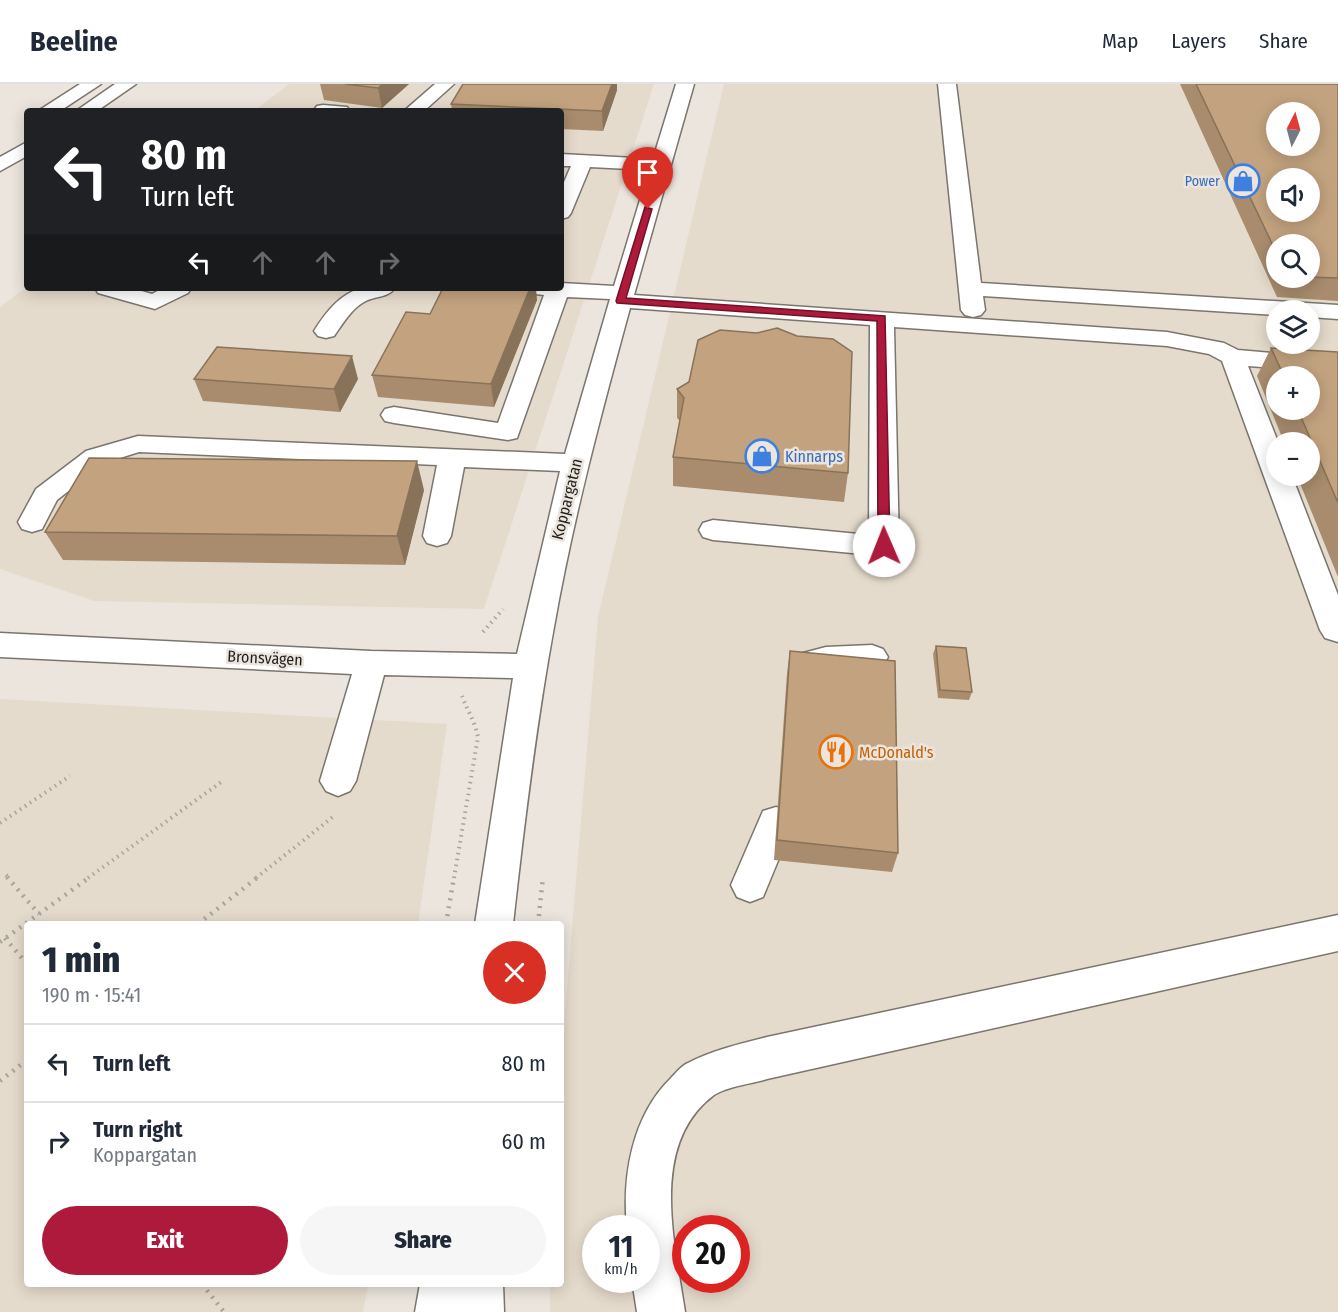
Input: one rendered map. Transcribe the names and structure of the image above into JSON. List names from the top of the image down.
{
  "streets": {
    "main road": ["Koppargatan", "Bronsvägen"]
  },
  "crossings": [
    ["Koppargatan", "Bronsvägen"]
  ],
  "places": {
    "shop": ["Power", "Kinnarps"],
    "restaurant": ["McDonald's"]
  },
  "north": "top",
  "page": {
    "header": "Beeline",
    "nav": ["Map", "Layers", "Share"],
    "map_buttons": ["+", "−"],
    "turn": ["80 m", "Turn left"],
    "heading": ["1 min", "190 m · 15:41"],
    "list": [
      {
        "name": "Turn left",
        "value": "80 m"
      },
      {
        "name": "Turn right",
        "note": "Koppargatan",
        "value": "60 m"
      }
    ],
    "buttons": ["Exit", "Share"],
    "speed": "11 km/h",
    "limit": "20"
  }
}
